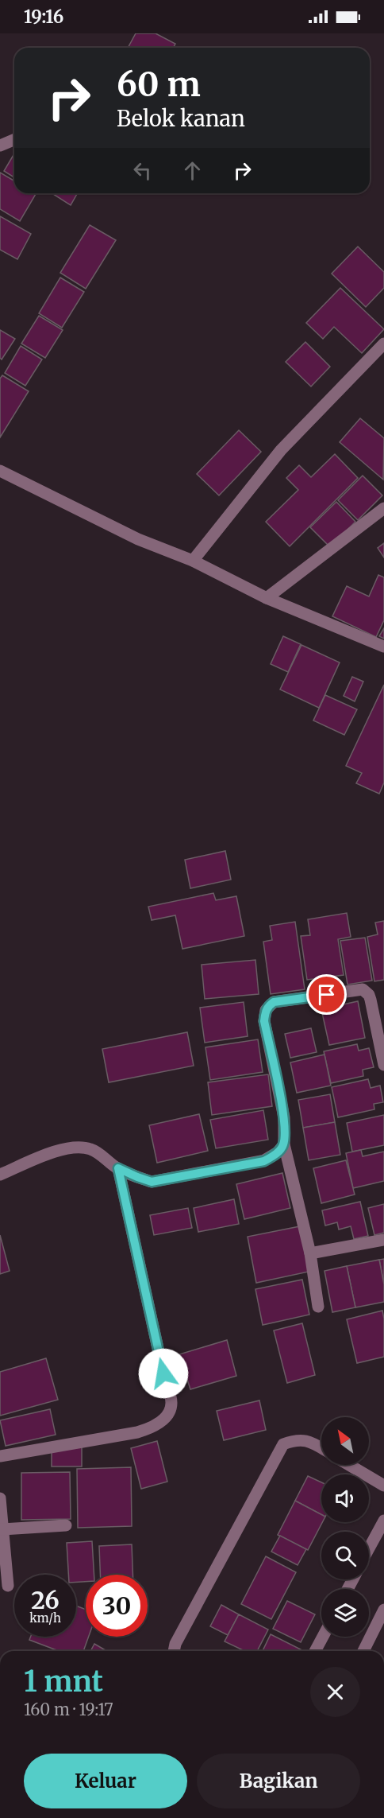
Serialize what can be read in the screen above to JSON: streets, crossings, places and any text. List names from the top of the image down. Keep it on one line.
{"north":"top left","page":{"status":"19:16","turn":["60 m","Belok kanan"],"speed":"26 km/h","limit":"30","heading":["1 mnt","160 m · 19:17"],"buttons":["Keluar","Bagikan"]}}
